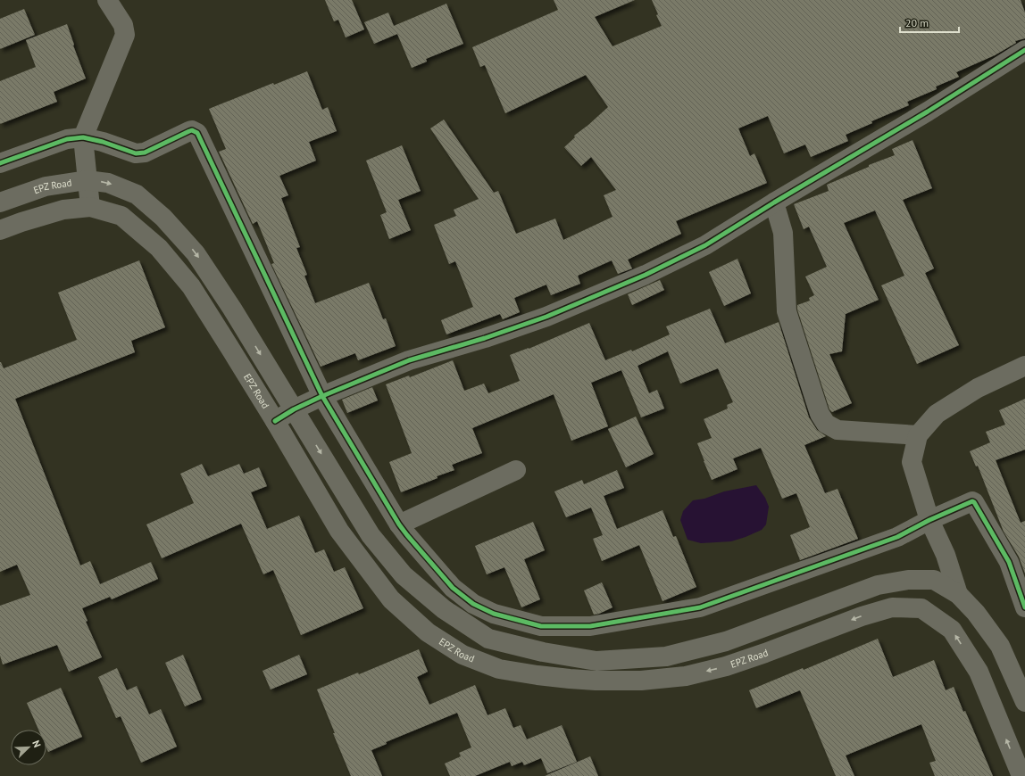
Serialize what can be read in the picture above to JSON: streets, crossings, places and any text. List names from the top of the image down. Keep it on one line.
{"streets":{"street":["EPZ Road"]},"scale_bar":"20 m","north":"top right"}
